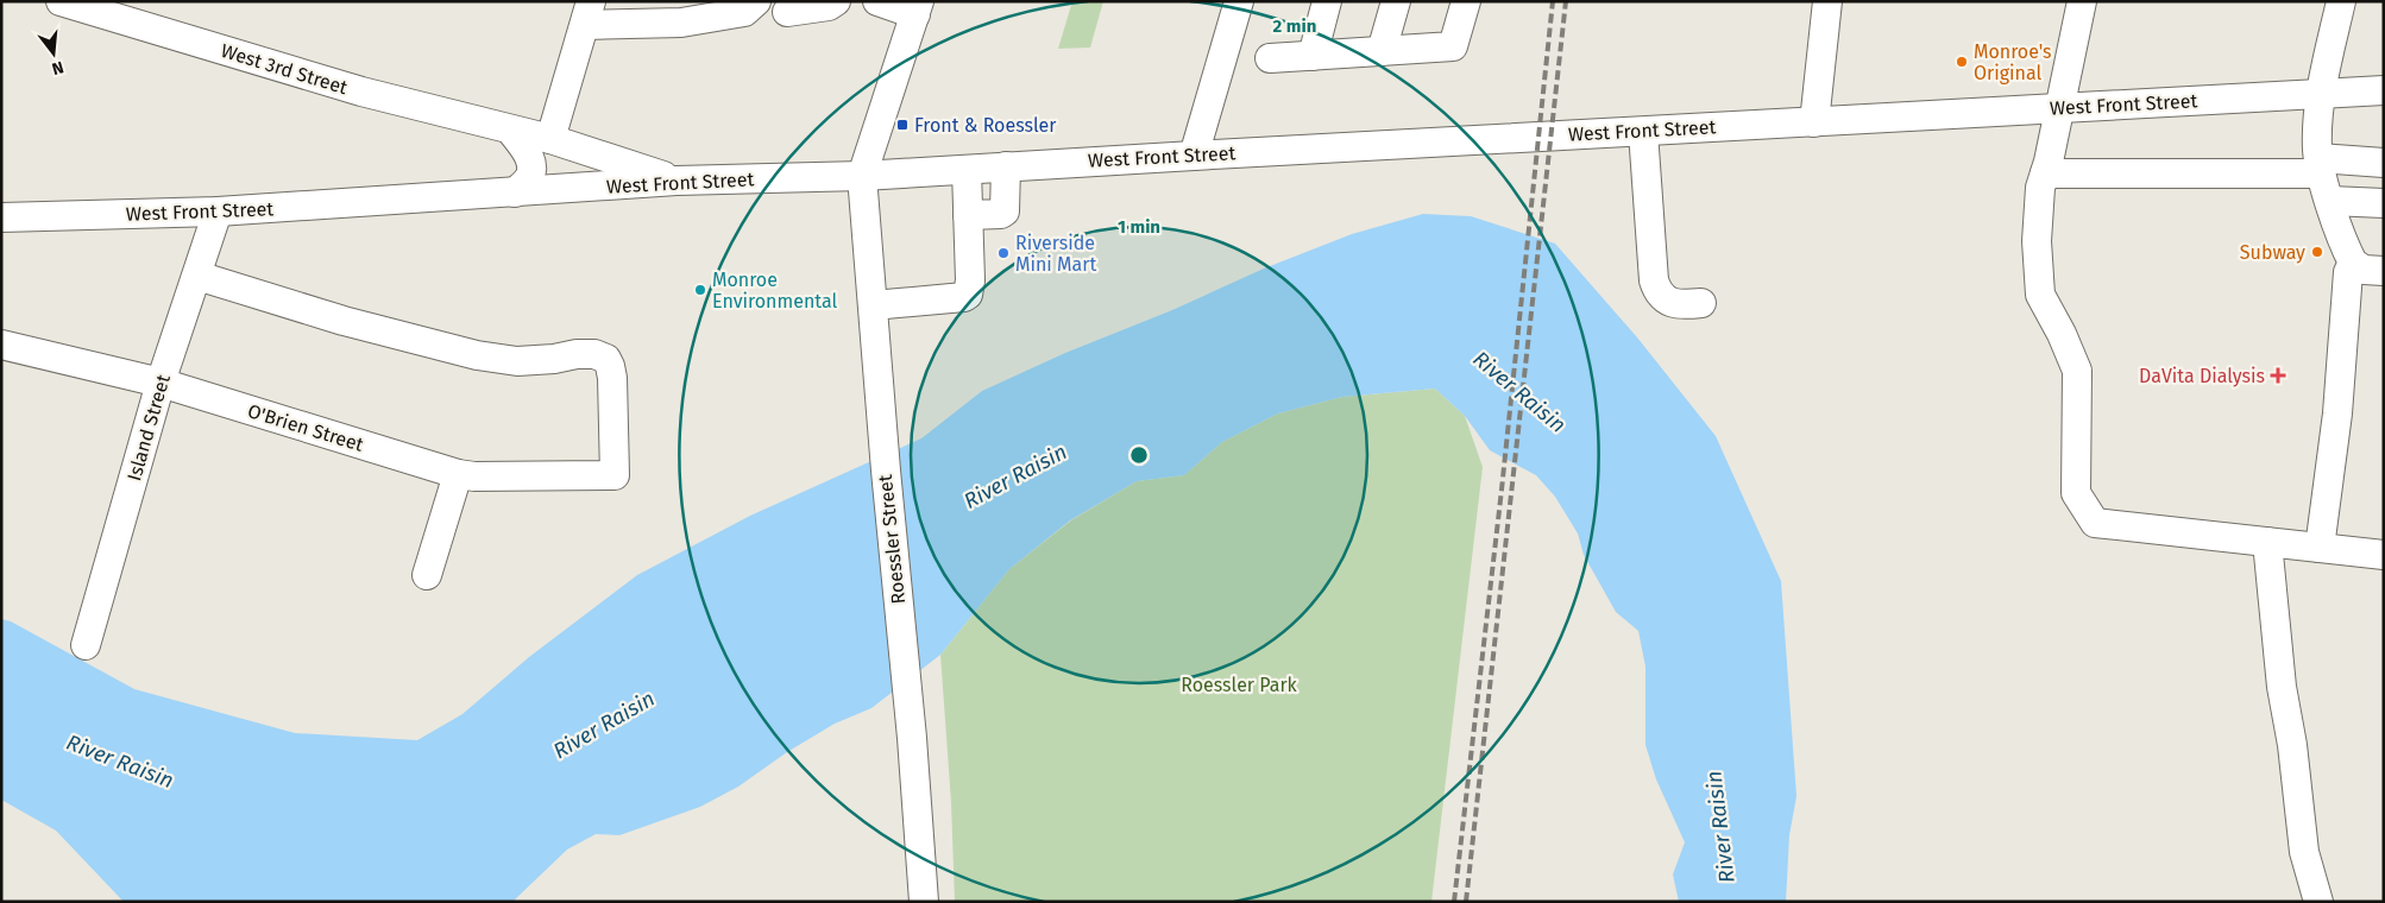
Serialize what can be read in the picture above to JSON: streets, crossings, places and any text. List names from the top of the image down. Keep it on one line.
{"streets":{"street":["West 3rd Street","West Front Street","Island Street","O'Brien Street","Roessler Street"]},"crossings":[["West 3rd Street","West Front Street"],["West Front Street","Island Street"],["West Front Street","Roessler Street"],["Island Street","O'Brien Street"]],"water":["River Raisin"],"parks":["Roessler Park"],"places":{"other":["Monroe's Original","Subway","Riverside Mini Mart","Monroe Environmental"],"transit":["Front & Roessler"],"health":["DaVita Dialysis"]},"north":"bottom","rings":["2 min","1 min"]}
